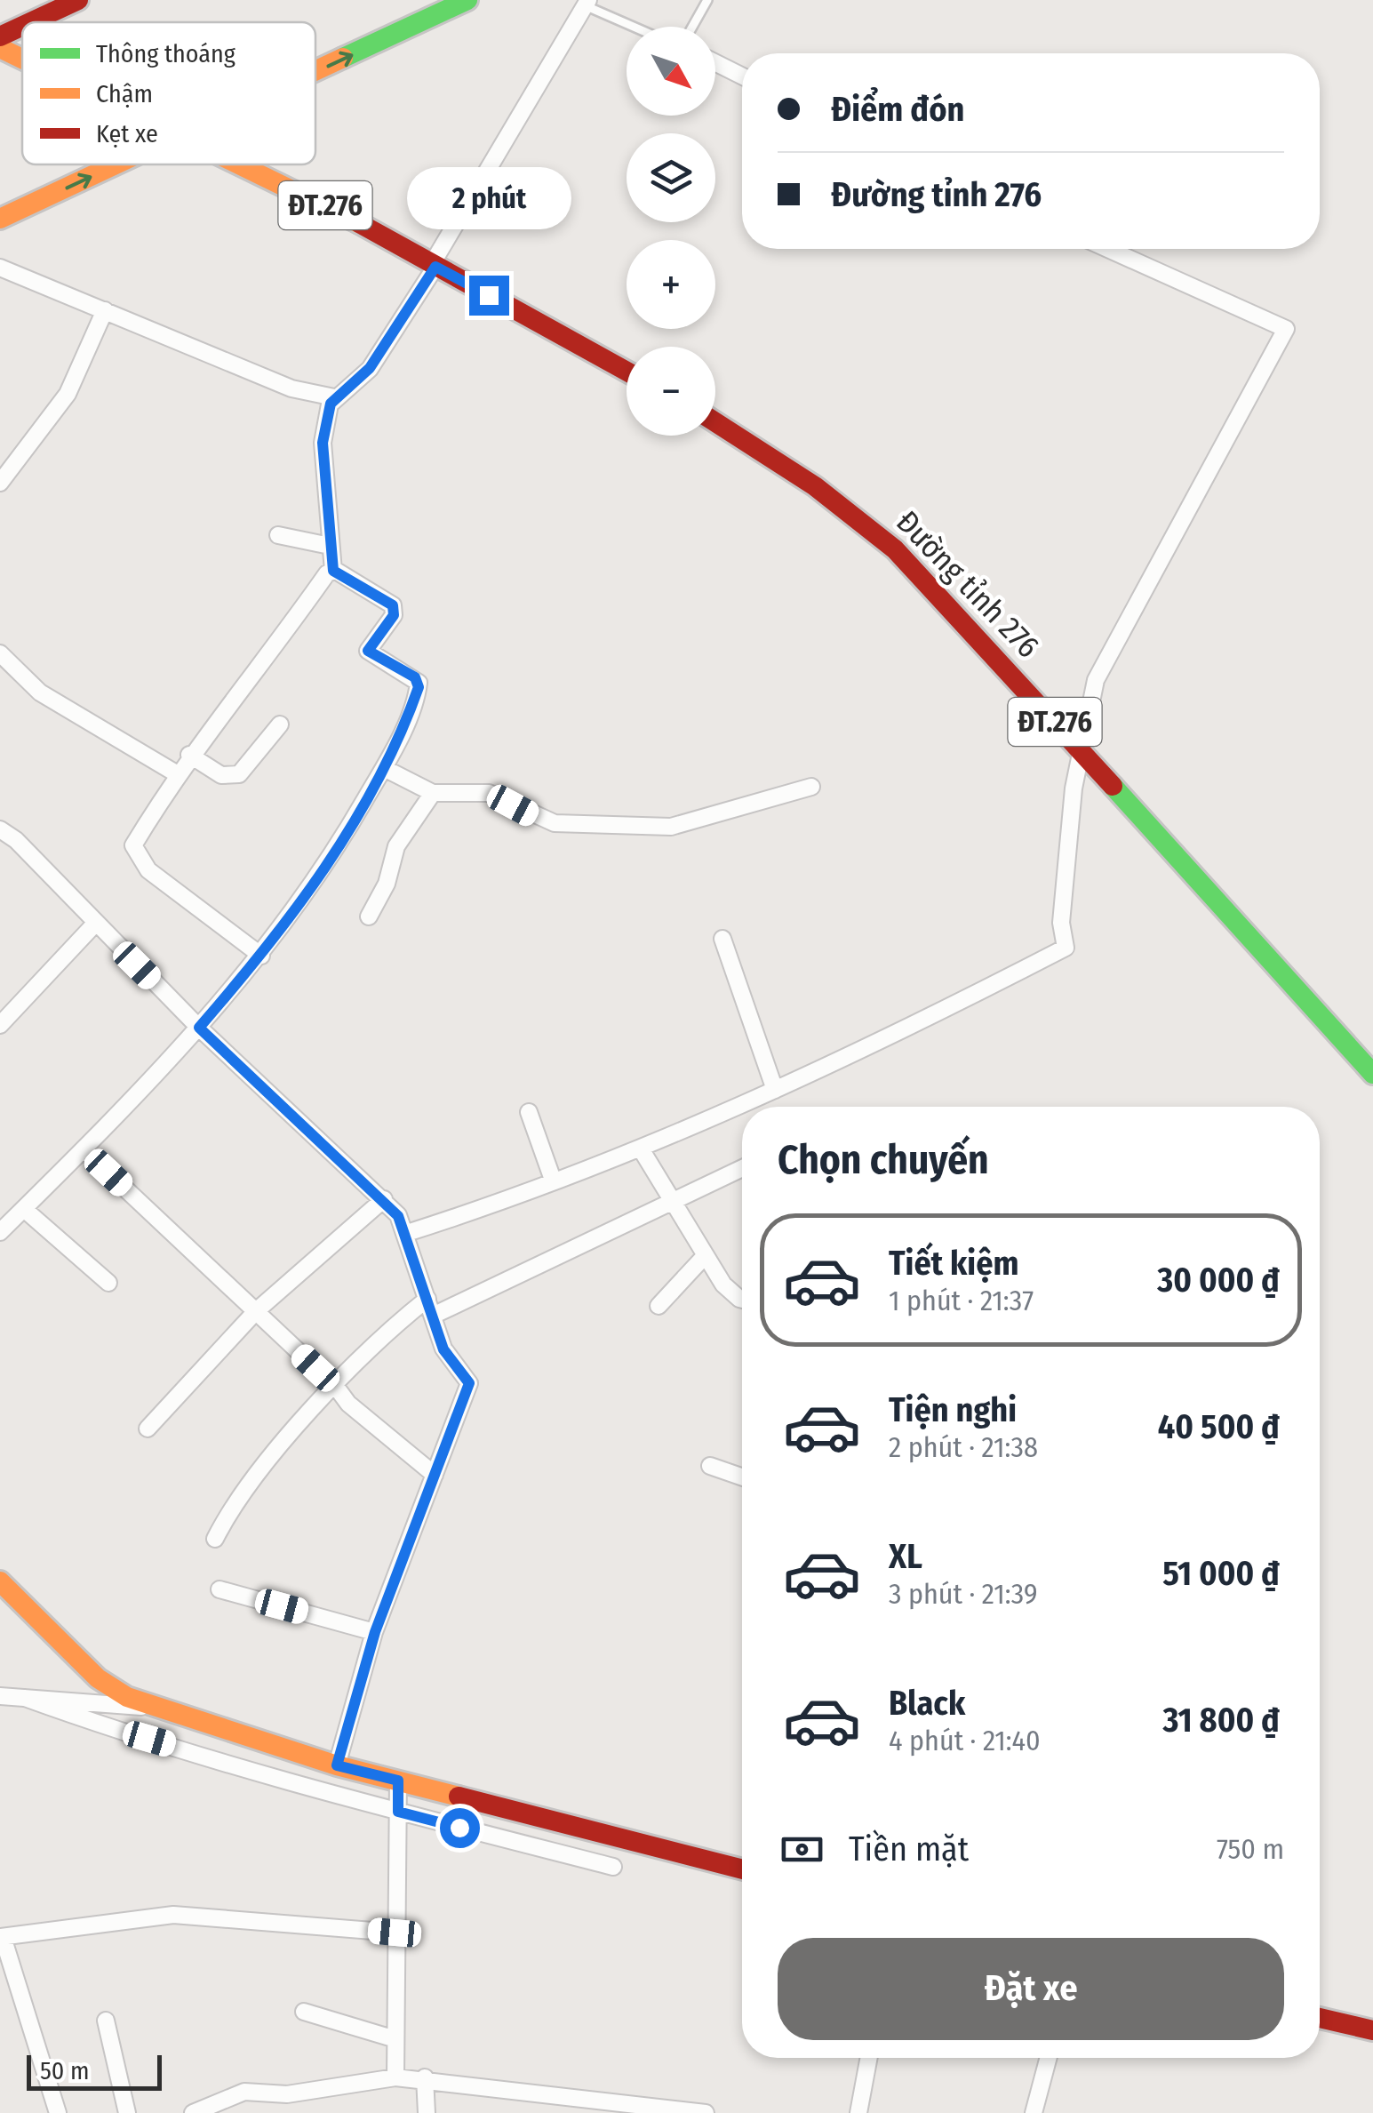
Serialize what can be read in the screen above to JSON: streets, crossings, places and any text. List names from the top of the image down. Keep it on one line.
{"streets":{"main road":["ĐT.276","Đường tỉnh 276"]},"legend":["Thông thoáng","Chậm","Kẹt xe"],"scale_bar":"50 m","north":"bottom right","page":{"map_buttons":["+","−"],"banner":["Điểm đón","Đường tỉnh 276"],"bubble":"2 phút","heading":"Chọn chuyến","list":[{"name":"Tiết kiệm","note":"1 phút · 21:37","value":"30 000 ₫"},{"name":"Tiện nghi","note":"2 phút · 21:38","value":"40 500 ₫"},{"name":"XL","note":"3 phút · 21:39","value":"51 000 ₫"},{"name":"Black","note":"4 phút · 21:40","value":"31 800 ₫"}],"pay":["Tiền mặt","750 m"],"buttons":"Đặt xe","scale":"50 m"}}
